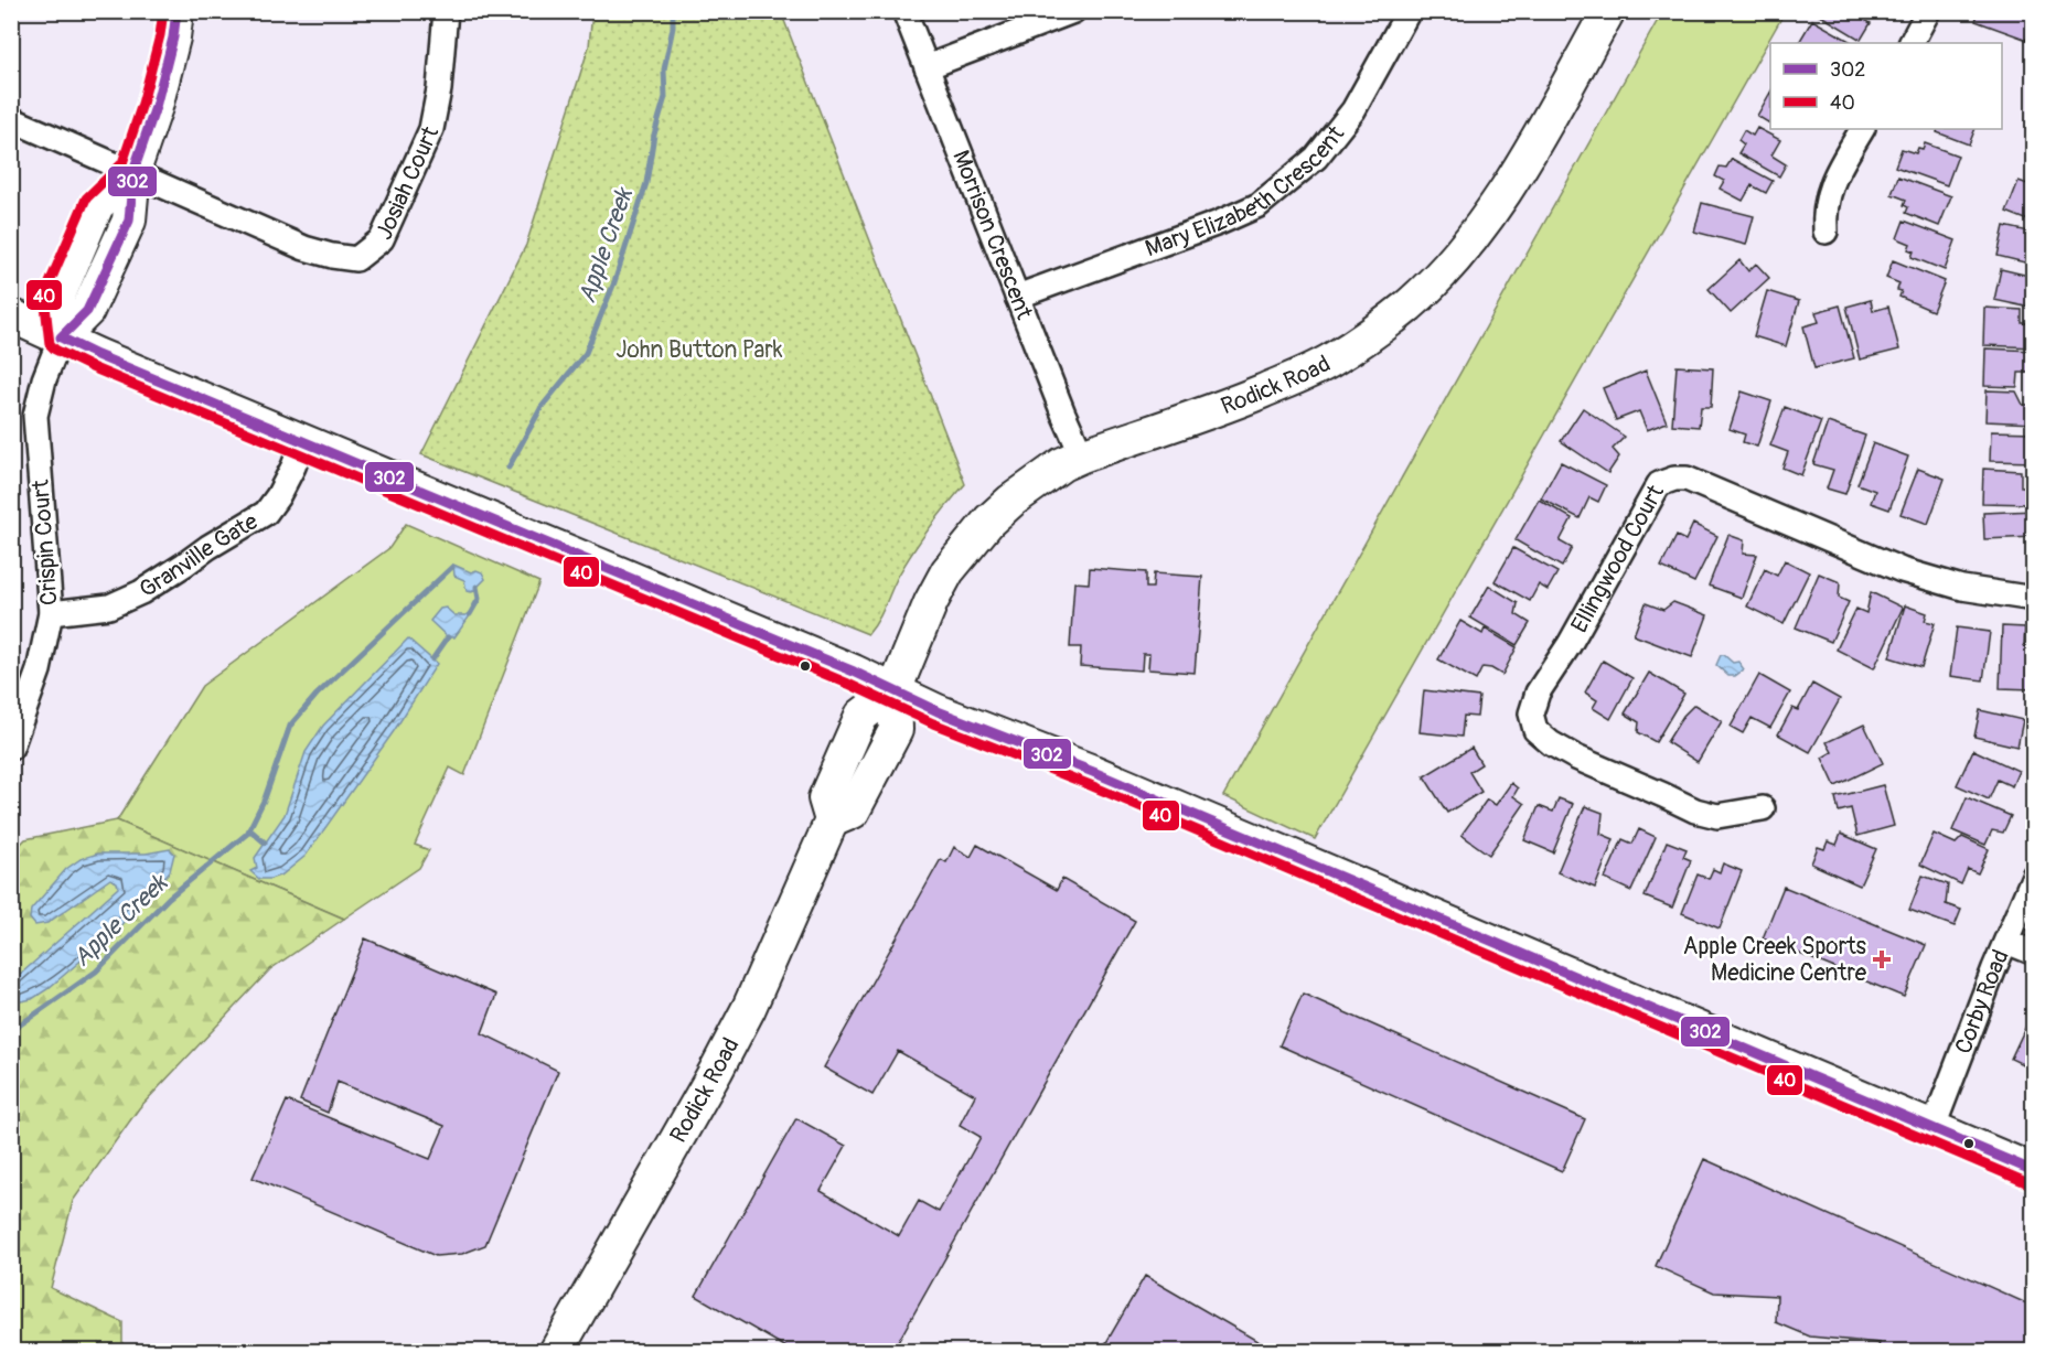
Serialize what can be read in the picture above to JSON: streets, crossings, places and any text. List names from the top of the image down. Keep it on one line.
{"streets":{"main road":["Rodick Road"],"street":["Josiah Court","Mary Elizabeth Crescent","Morrison Crescent","Crispin Court","Granville Gate","Ellingwood Court","Corby Road"]},"crossings":[["Mary Elizabeth Crescent","Morrison Crescent"],["Morrison Crescent","Rodick Road"],["Crispin Court","Granville Gate"]],"water":["Apple Creek"],"parks":["John Button Park"],"places":{"health":["Apple Creek Sports Medicine Centre"]},"lines":["transit line 302","transit line 40"],"legend":["302","40"]}
